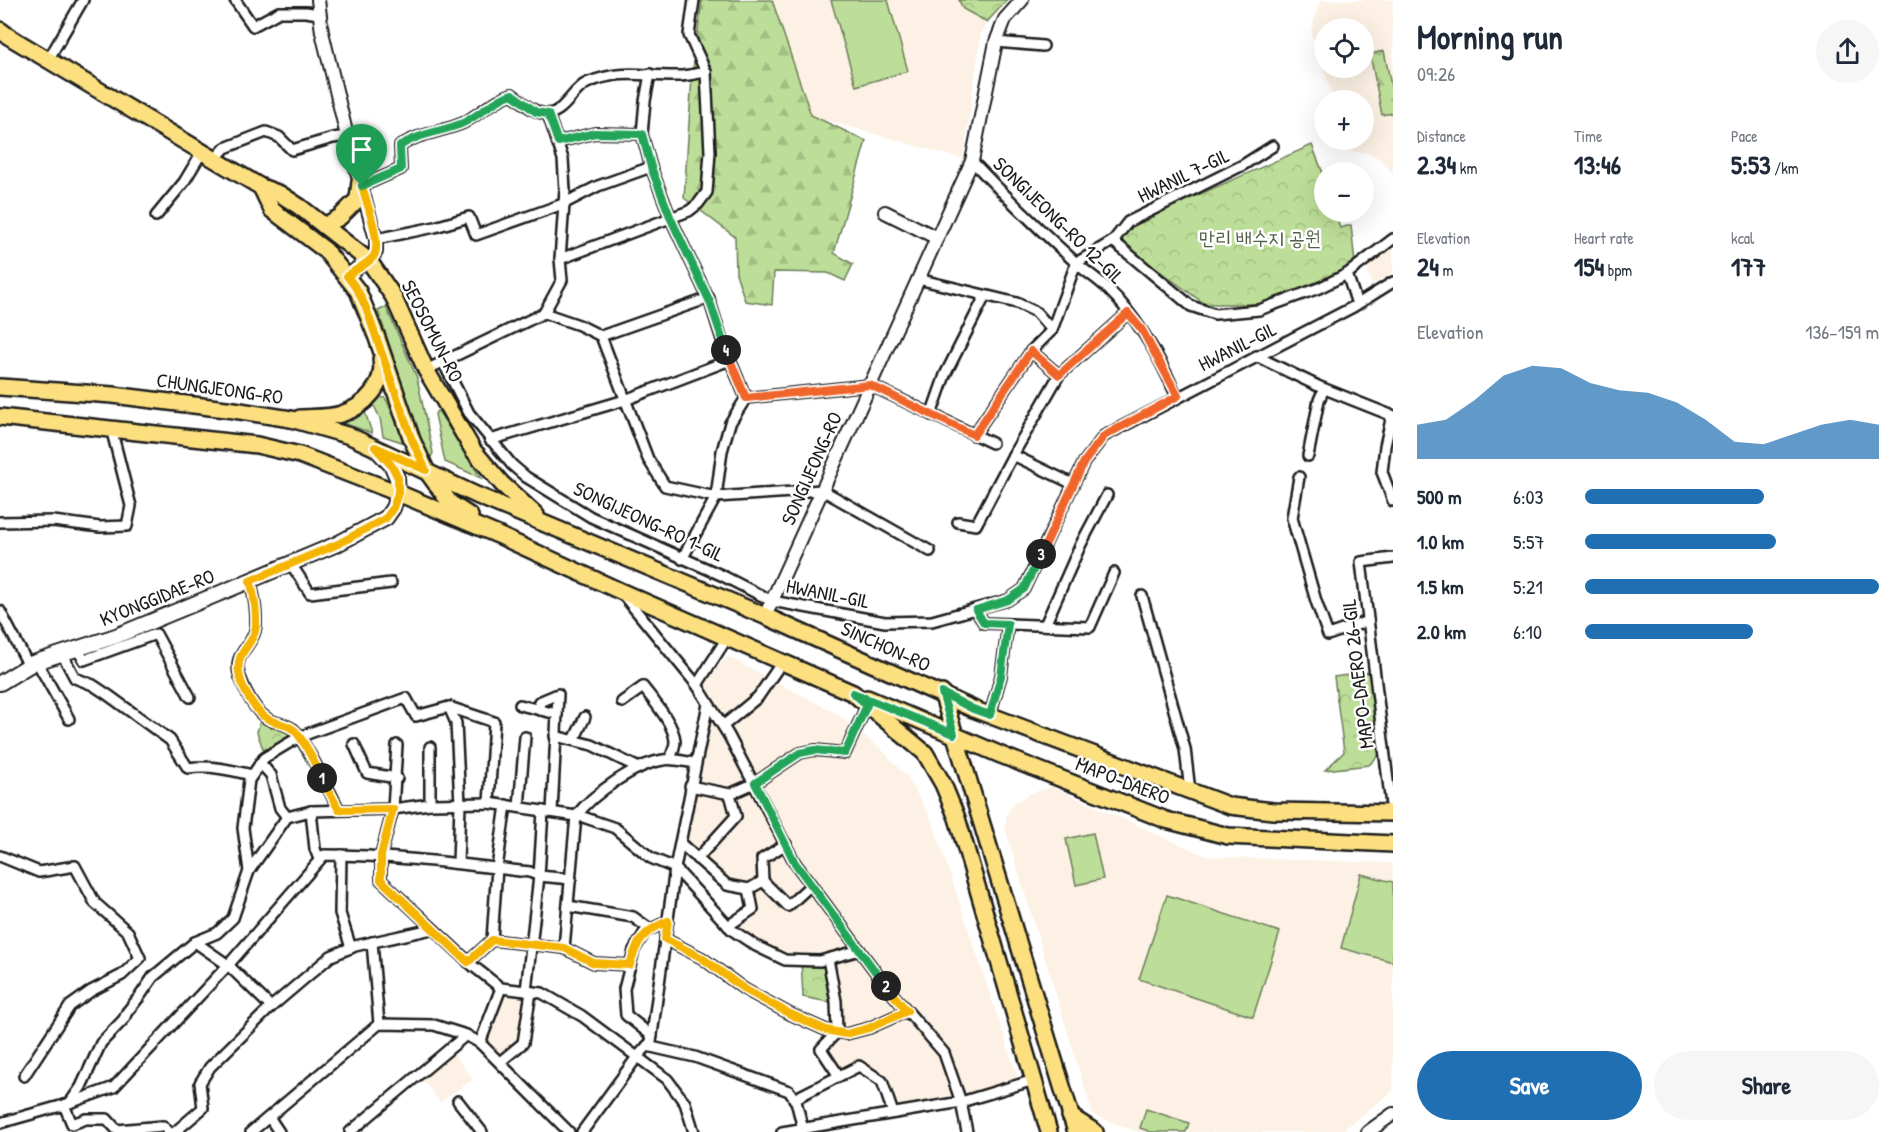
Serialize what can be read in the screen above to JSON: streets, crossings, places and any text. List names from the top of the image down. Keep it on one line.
{"streets":{"main road":["SEOSOMUN-RO","CHUNGJEONG-RO","KYONGGIDAE-RO","SINCHON-RO","MAPO-DAERO"],"street":["HWANIL 7-GIL","SONGIJEONG-RO 12-GIL","HWANIL-GIL","SONGIJEONG-RO","SONGIJEONG-RO 1-GIL","MAPO-DAERO 26-GIL"]},"crossings":[["HWANIL 7-GIL","SONGIJEONG-RO 12-GIL"],["SONGIJEONG-RO 12-GIL","HWANIL-GIL"],["SONGIJEONG-RO 12-GIL","SONGIJEONG-RO"],["SEOSOMUN-RO","CHUNGJEONG-RO"],["SEOSOMUN-RO","SINCHON-RO"],["HWANIL-GIL","SONGIJEONG-RO"],["HWANIL-GIL","SONGIJEONG-RO 1-GIL"],["CHUNGJEONG-RO","SINCHON-RO"],["SONGIJEONG-RO","SONGIJEONG-RO 1-GIL"],["SONGIJEONG-RO","SINCHON-RO"],["SINCHON-RO","MAPO-DAERO"],["MAPO-DAERO 26-GIL","MAPO-DAERO"]],"parks":["만리 배수지 공원"],"page":{"heading":["Morning run","09:26"],"map_buttons":["+","−"],"stats":[["Distance","2.34 km"],["Time","13:46"],["Pace","5:53 /km"],["Elevation","24 m"],["Heart rate","154 bpm"],["kcal","177"]],"chart":["Elevation","136–159 m"],"pins":["4","3","1","2"],"list":[{"name":"500 m","note":"6:03"},{"name":"1.0 km","note":"5:57"},{"name":"1.5 km","note":"5:21"},{"name":"2.0 km","note":"6:10"}],"buttons":["Save","Share"]}}
